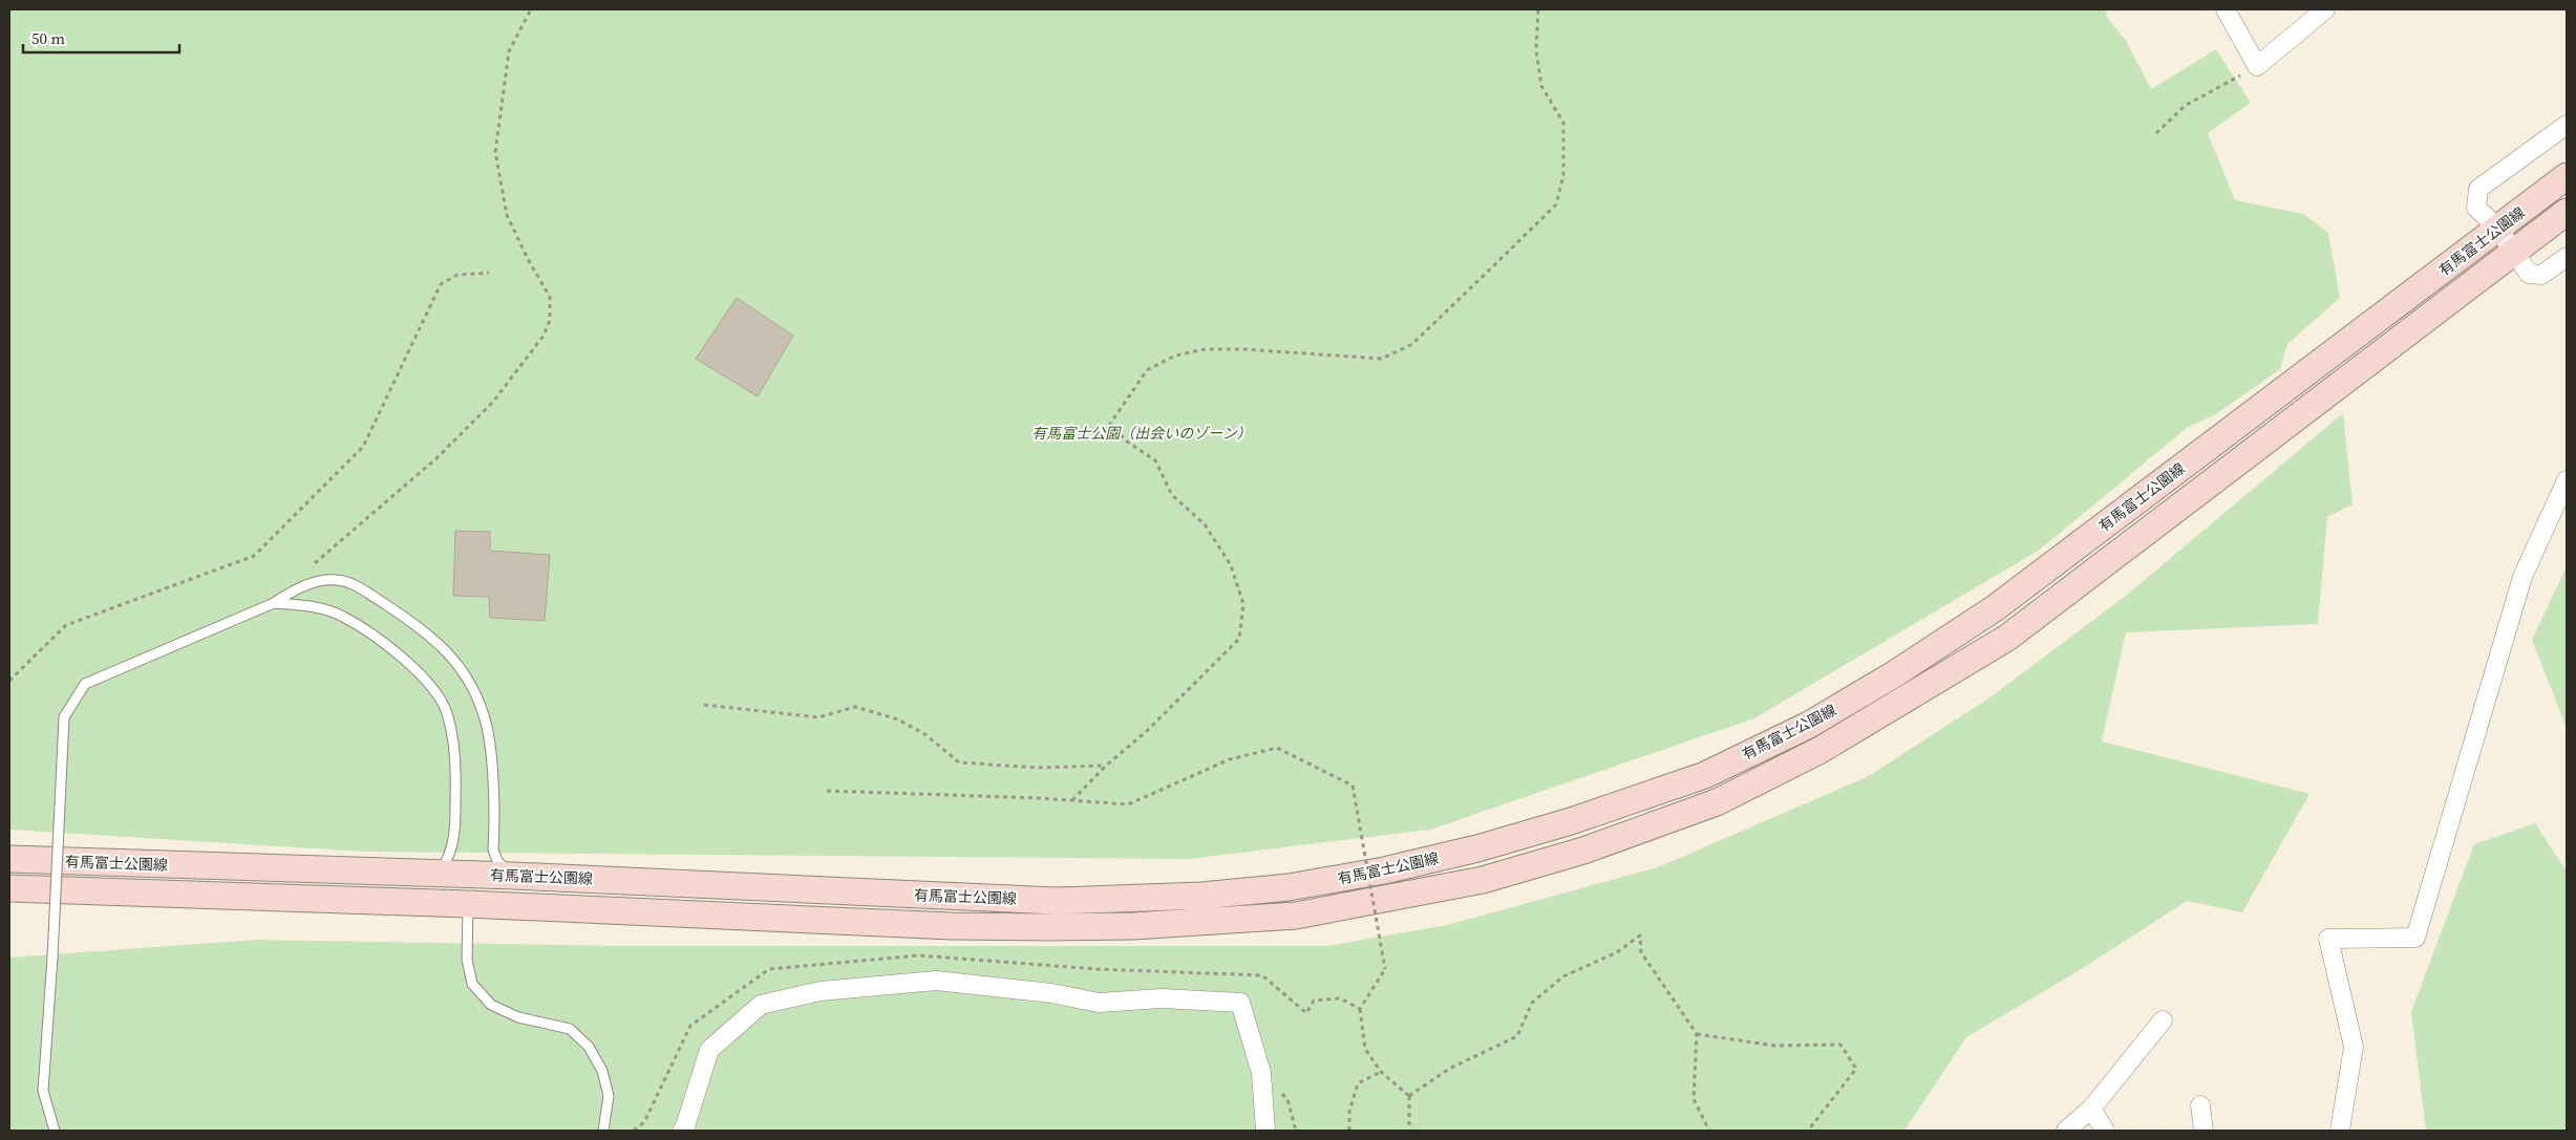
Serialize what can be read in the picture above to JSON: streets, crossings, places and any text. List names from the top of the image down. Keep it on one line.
{"streets":{"main road":["有馬富士公園線"]},"parks":["有馬富士公園（出会いのゾーン）"],"scale_bar":"50 m"}
